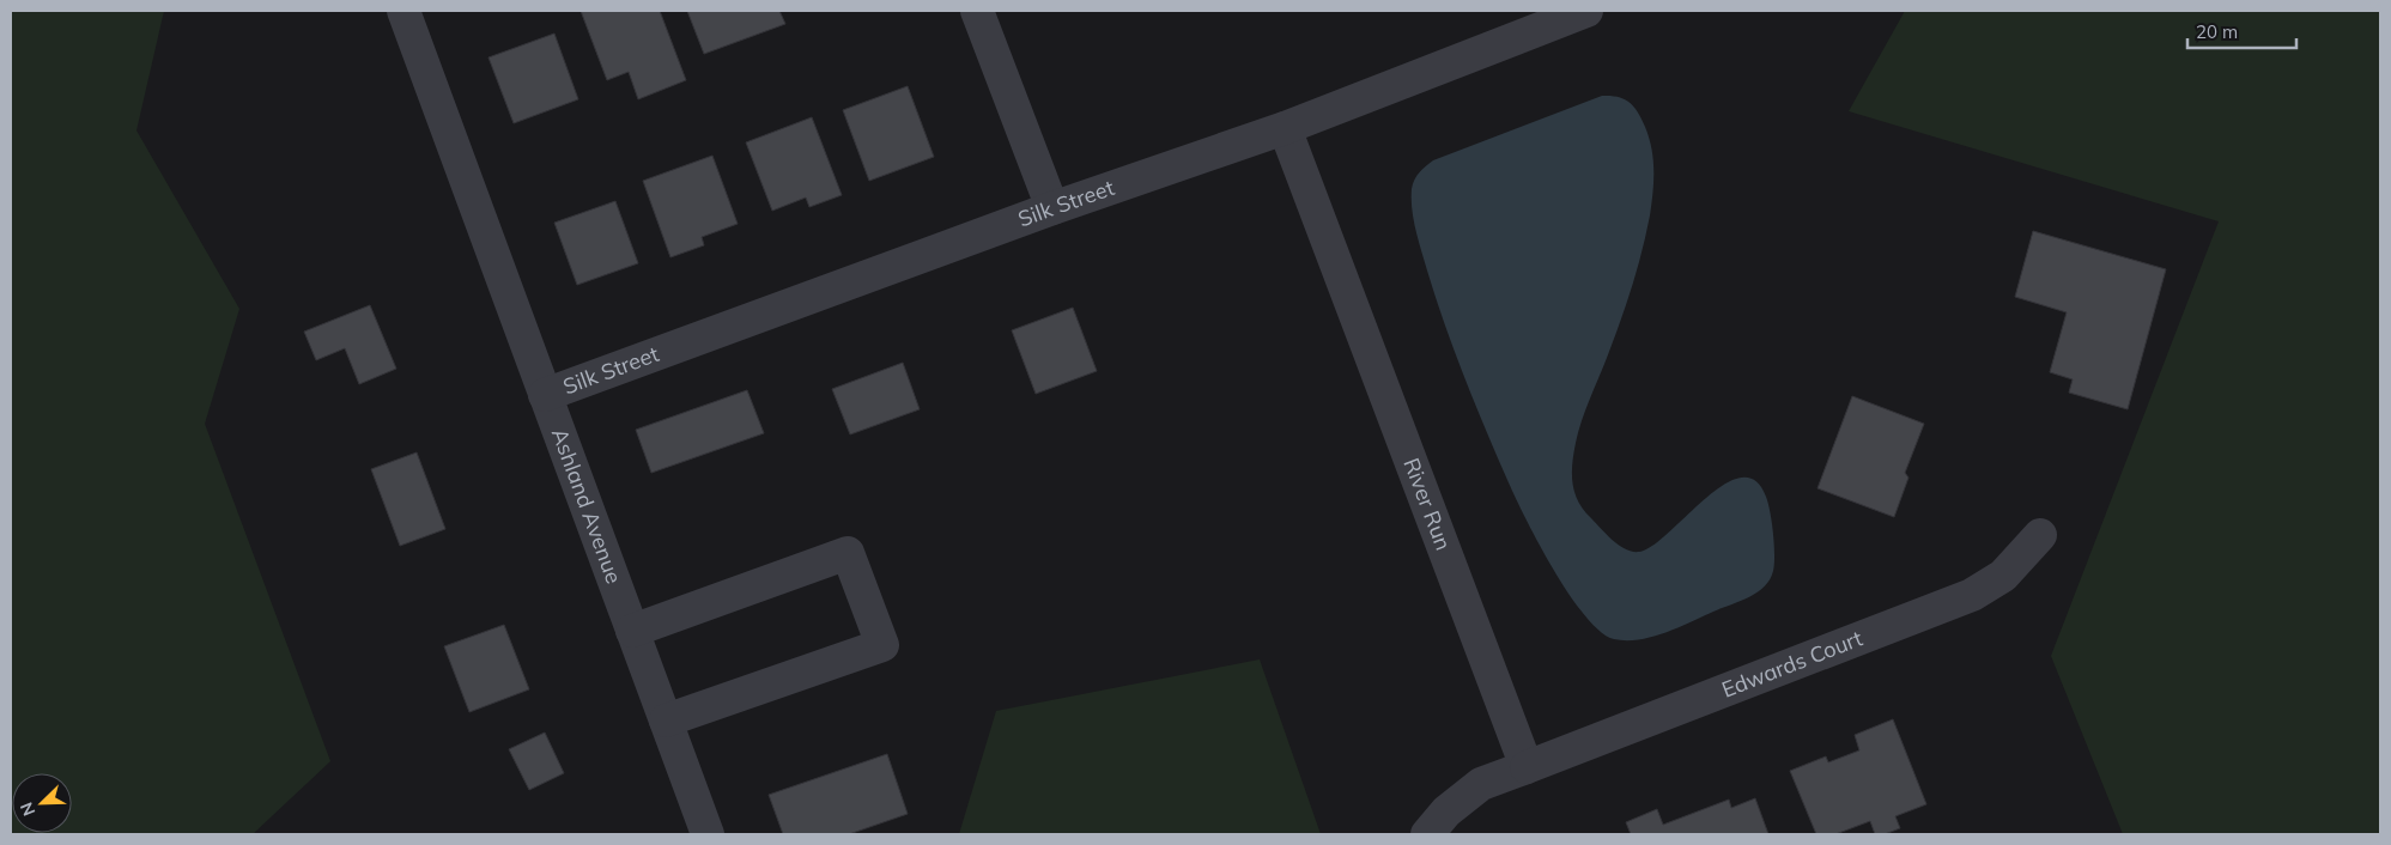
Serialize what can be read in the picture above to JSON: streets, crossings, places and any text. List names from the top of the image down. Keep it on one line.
{"streets":{"street":["Silk Street","River Run","Ashland Avenue","Edwards Court"]},"crossings":[["Silk Street","River Run"],["Silk Street","Ashland Avenue"],["River Run","Edwards Court"]],"scale_bar":"20 m","north":"bottom left"}
